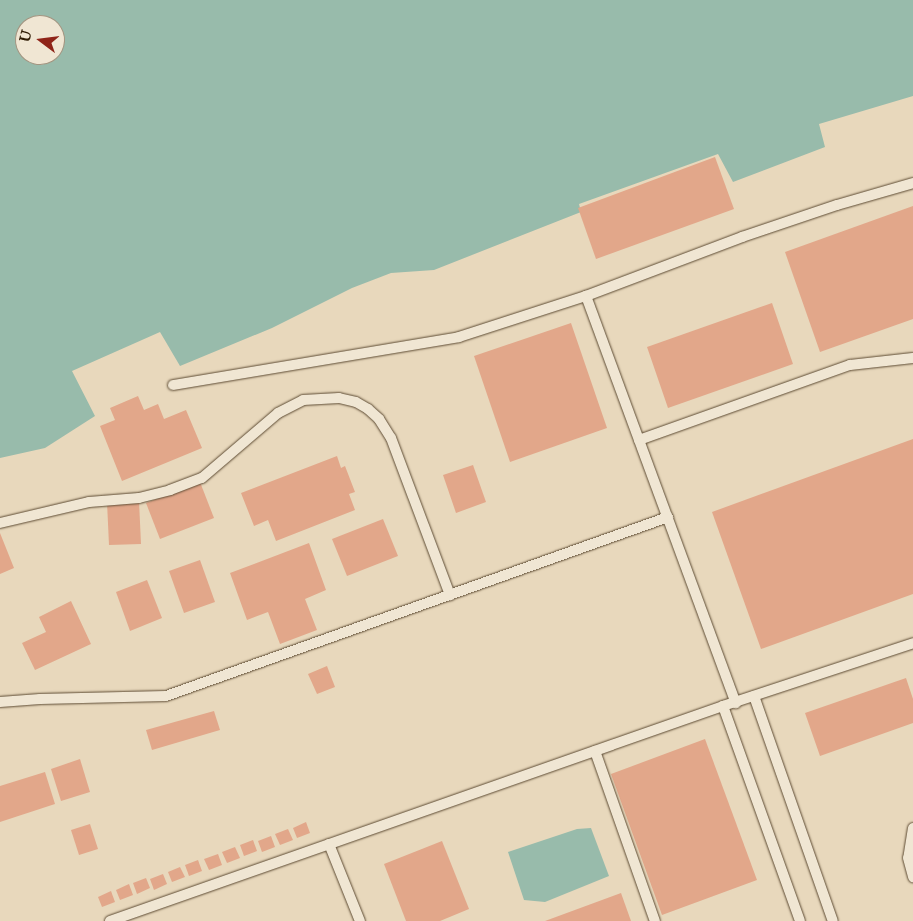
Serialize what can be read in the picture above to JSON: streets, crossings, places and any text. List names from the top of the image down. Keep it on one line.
{"north":"left"}
